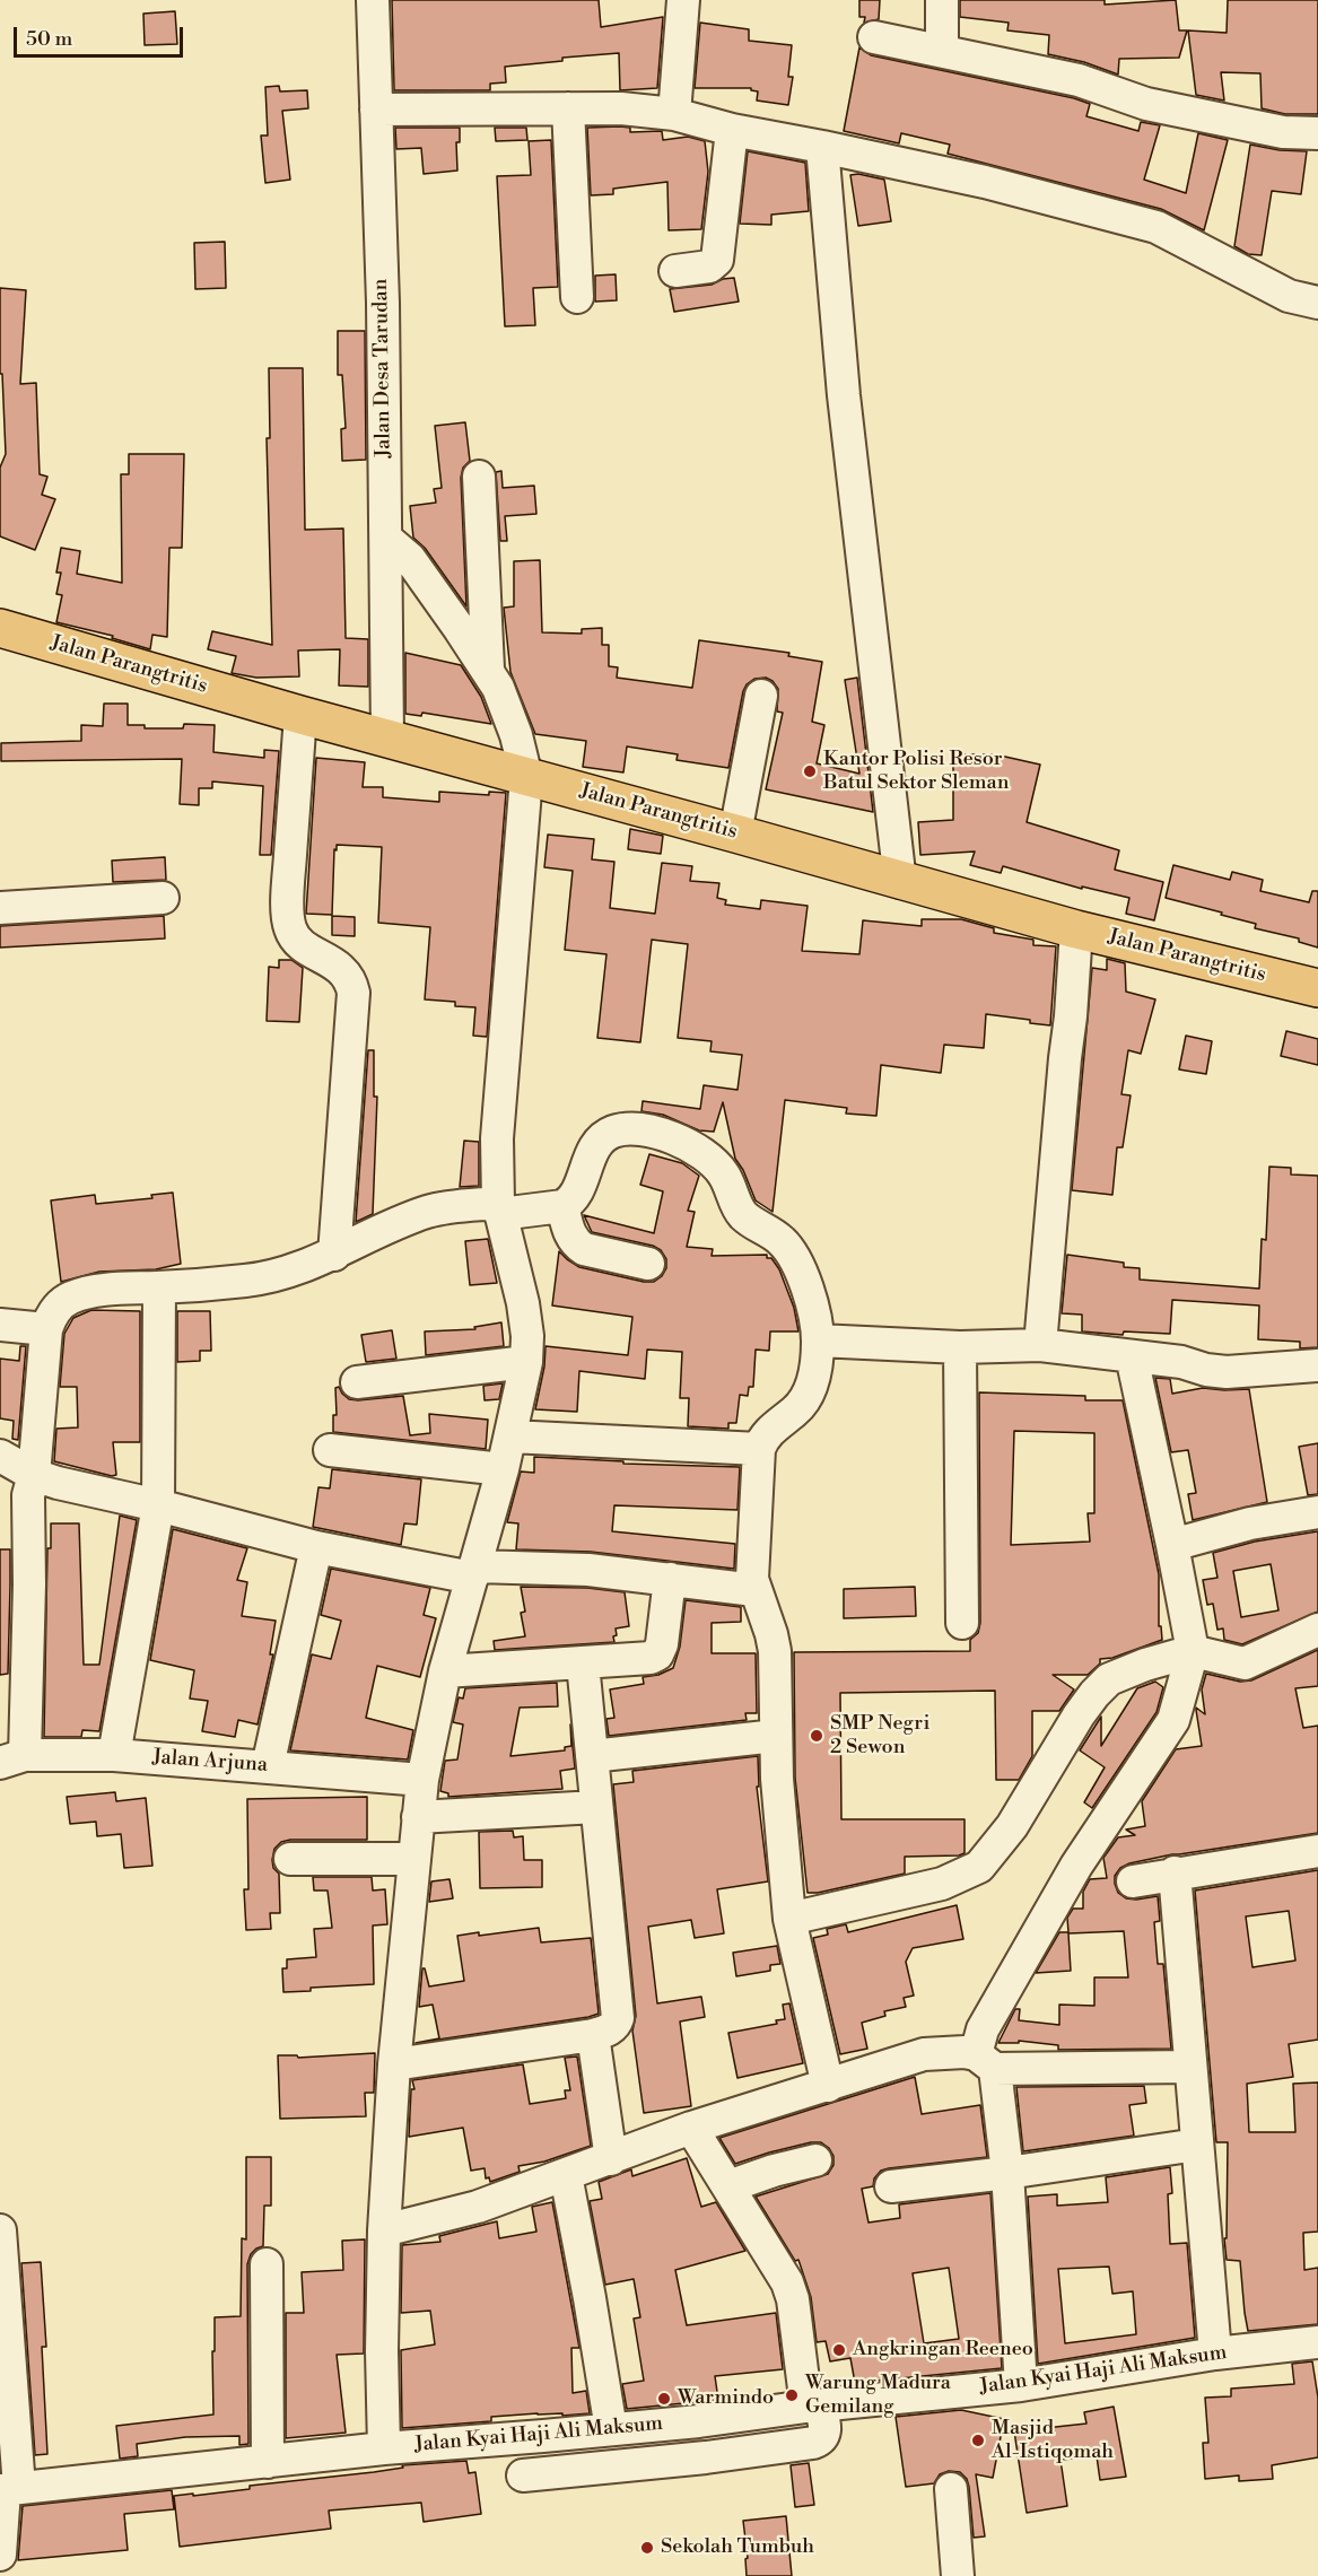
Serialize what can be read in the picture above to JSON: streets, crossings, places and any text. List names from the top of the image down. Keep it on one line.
{"streets":{"main road":["Jalan Parangtritis"],"street":["Jalan Desa Tarudan","Jalan Arjuna","Jalan Kyai Haji Ali Maksum"]},"crossings":[["Jalan Desa Tarudan","Jalan Parangtritis"]],"places":["Kantor Polisi Resor Batul Sektor Sleman","SMP Negri 2 Sewon","Angkringan Reeneo","Warung Madura Gemilang","Warmindo","Masjid Al-Istiqomah","Sekolah Tumbuh"],"scale_bar":"50 m"}
